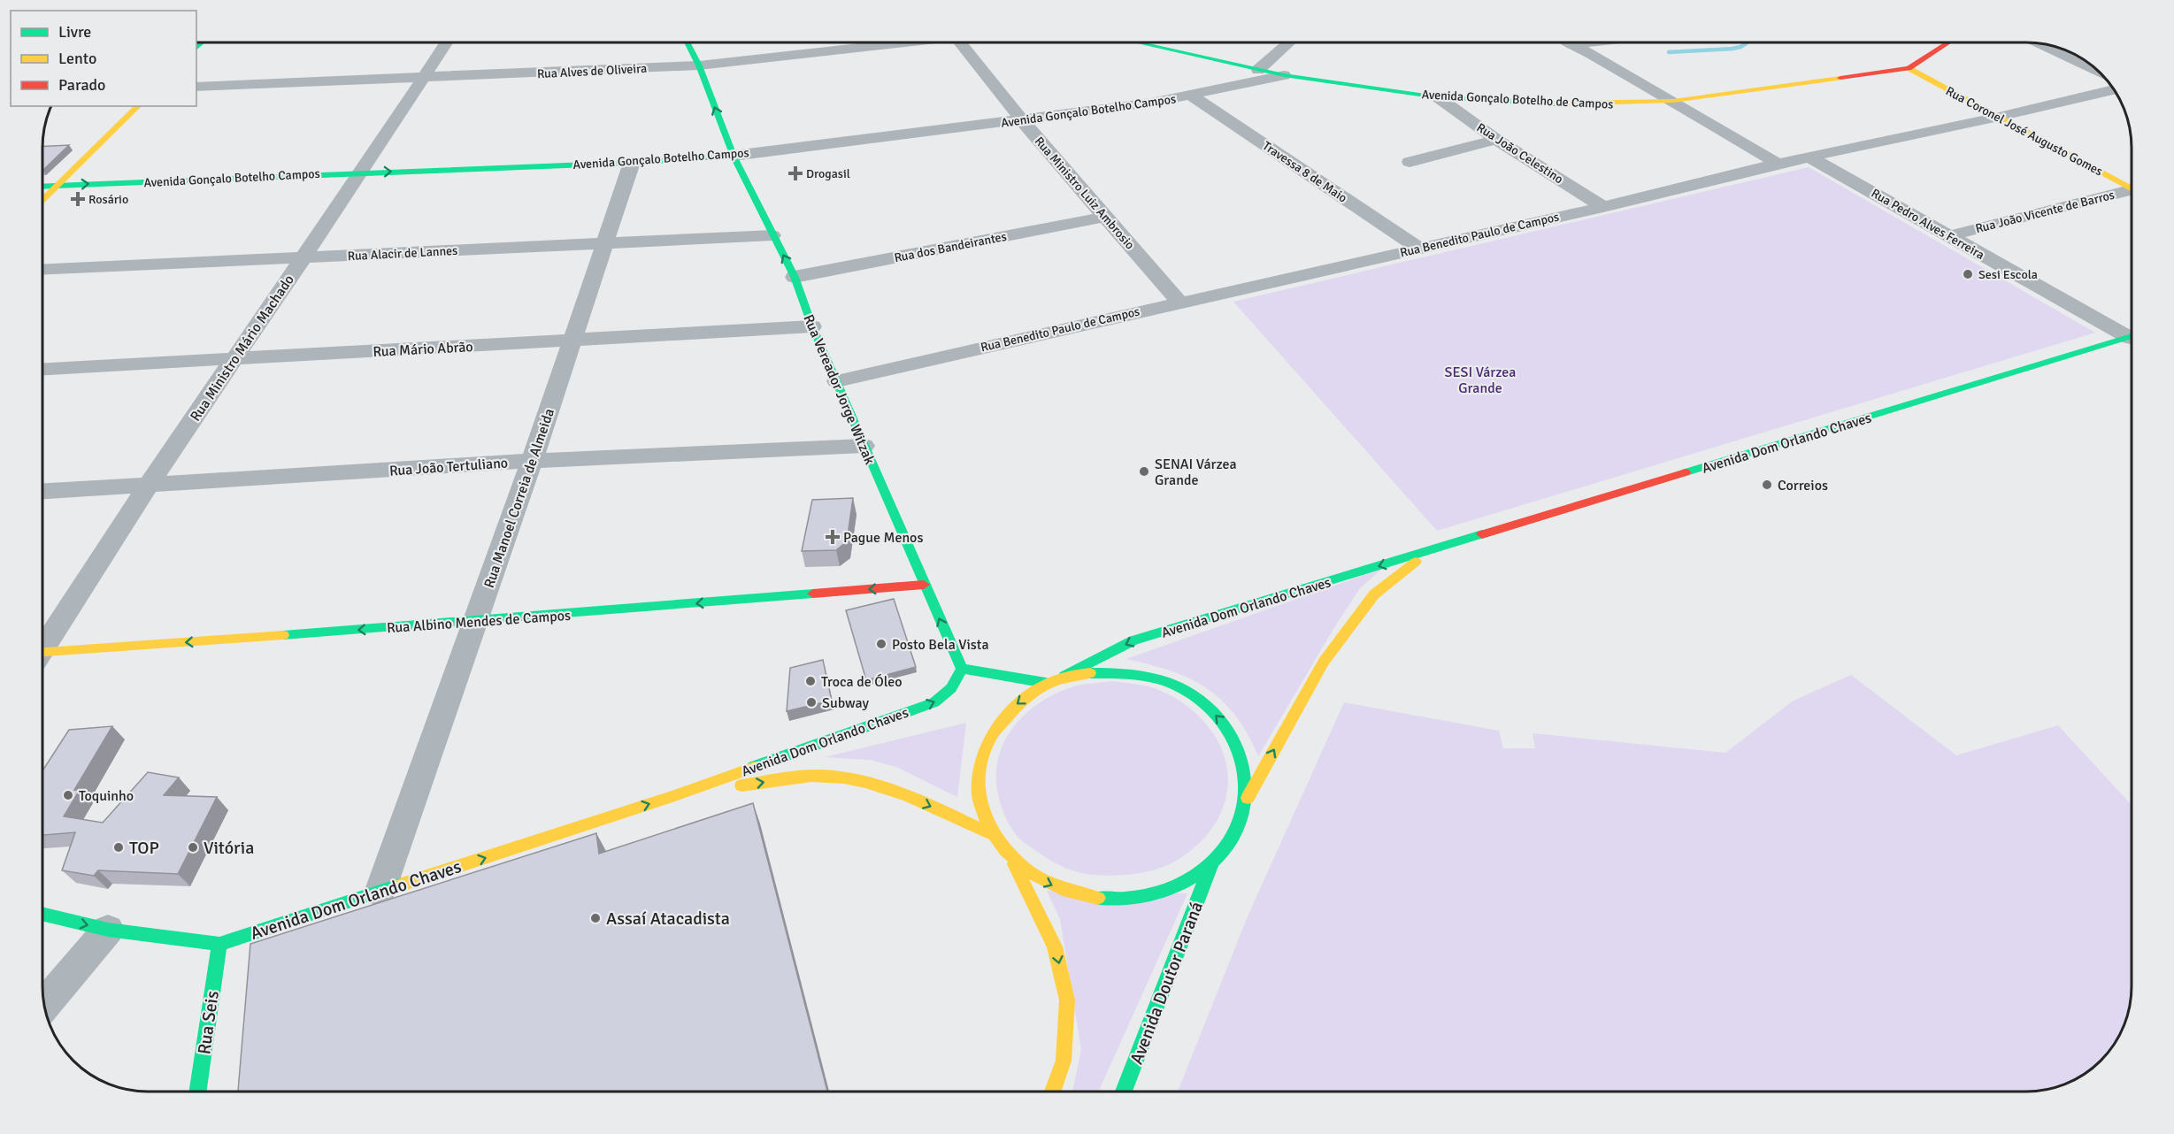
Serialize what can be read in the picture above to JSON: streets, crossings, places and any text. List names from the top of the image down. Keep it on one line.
{"streets":{"street":["Rua Alves de Oliveira","Avenida Gonçalo Botelho de Campos","Avenida Gonçalo Botelho Campos","Rua Coronel José Augusto Gomes","Rua João Celestino","Travessa 8 de Maio","Rua Ministro Luiz Ambrosio","Rua João Vicente de Barros","Rua Pedro Alves Ferreira","Rua Benedito Paulo de Campos","Rua dos Bandeirantes","Rua Alacir de Lannes","Rua Ministro Mário Machado","Rua Mário Abrão","Rua Vereador Jorge Witzak","Avenida Dom Orlando Chaves","Rua João Tertuliano","Rua Manoel Correia de Almeida","Rua Albino Mendes de Campos","Avenida Doutor Paraná","Rua Seis"]},"crossings":[["Rua Alves de Oliveira","Rua Ministro Mário Machado"],["Rua Alves de Oliveira","Rua Vereador Jorge Witzak"],["Avenida Gonçalo Botelho de Campos","Avenida Gonçalo Botelho Campos"],["Avenida Gonçalo Botelho de Campos","Rua Coronel José Augusto Gomes"],["Avenida Gonçalo Botelho de Campos","Rua João Celestino"],["Avenida Gonçalo Botelho Campos","Travessa 8 de Maio"],["Avenida Gonçalo Botelho Campos","Rua Ministro Luiz Ambrosio"],["Avenida Gonçalo Botelho Campos","Rua Ministro Mário Machado"],["Avenida Gonçalo Botelho Campos","Rua Vereador Jorge Witzak"],["Avenida Gonçalo Botelho Campos","Rua Manoel Correia de Almeida"],["Rua Coronel José Augusto Gomes","Rua Benedito Paulo de Campos"],["Rua João Celestino","Rua Benedito Paulo de Campos"],["Travessa 8 de Maio","Rua Benedito Paulo de Campos"],["Rua Ministro Luiz Ambrosio","Rua Benedito Paulo de Campos"],["Rua Ministro Luiz Ambrosio","Rua dos Bandeirantes"],["Rua João Vicente de Barros","Rua Pedro Alves Ferreira"],["Rua Pedro Alves Ferreira","Rua Benedito Paulo de Campos"],["Rua Benedito Paulo de Campos","Rua Vereador Jorge Witzak"],["Rua dos Bandeirantes","Rua Vereador Jorge Witzak"],["Rua Alacir de Lannes","Rua Ministro Mário Machado"],["Rua Alacir de Lannes","Rua Vereador Jorge Witzak"],["Rua Alacir de Lannes","Rua Manoel Correia de Almeida"],["Rua Ministro Mário Machado","Rua Mário Abrão"],["Rua Ministro Mário Machado","Rua João Tertuliano"],["Rua Mário Abrão","Rua Vereador Jorge Witzak"],["Rua Mário Abrão","Rua Manoel Correia de Almeida"],["Rua Vereador Jorge Witzak","Avenida Dom Orlando Chaves"],["Rua Vereador Jorge Witzak","Rua João Tertuliano"],["Rua Vereador Jorge Witzak","Rua Albino Mendes de Campos"],["Avenida Dom Orlando Chaves","Rua Manoel Correia de Almeida"],["Avenida Dom Orlando Chaves","Rua Seis"],["Rua João Tertuliano","Rua Manoel Correia de Almeida"],["Rua Manoel Correia de Almeida","Rua Albino Mendes de Campos"]],"one_way":["Avenida Gonçalo Botelho Campos","Rua Albino Mendes de Campos"],"parks":["SESI Várzea Grande"],"places":{"health":["Drogasil","Rosário","Pague Menos"],"other":["Sesi Escola","SENAI Várzea Grande","Correios","Posto Bela Vista","Troca de Óleo","Subway","Toquinho","TOP","Vitória","Assaí Atacadista"]},"legend":["Livre","Lento","Parado"]}
